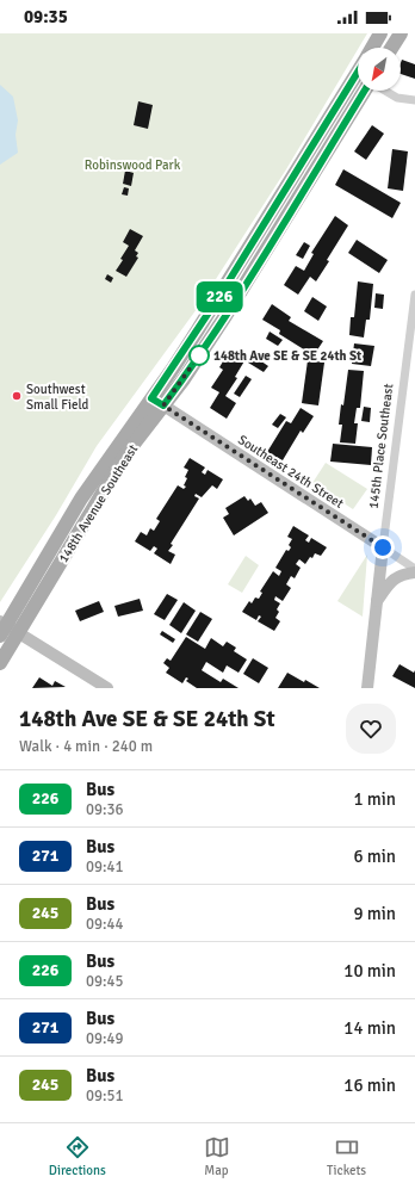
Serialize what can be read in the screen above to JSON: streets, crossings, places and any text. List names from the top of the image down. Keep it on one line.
{"streets":{"main road":["148th Avenue Southeast"],"street":["145th Place Southeast","Southeast 24th Street"]},"crossings":[["145th Place Southeast","Southeast 24th Street"],["Southeast 24th Street","148th Avenue Southeast"]],"parks":["Robinswood Park"],"places":["148th Ave SE & SE 24th St","Southwest Small Field"],"lines":["bus line 226"],"north":"bottom left","page":{"status":"09:35","on_map":"226","heading":["148th Ave SE & SE 24th St","Walk · 4 min · 240 m"],"list":[{"mark":"226","name":"Bus","note":"09:36","value":"1 min"},{"mark":"271","name":"Bus","note":"09:41","value":"6 min"},{"mark":"245","name":"Bus","note":"09:44","value":"9 min"},{"mark":"226","name":"Bus","note":"09:45","value":"10 min"},{"mark":"271","name":"Bus","note":"09:49","value":"14 min"},{"mark":"245","name":"Bus","note":"09:51","value":"16 min"}],"tabs":["Directions","Map","Tickets"]}}
